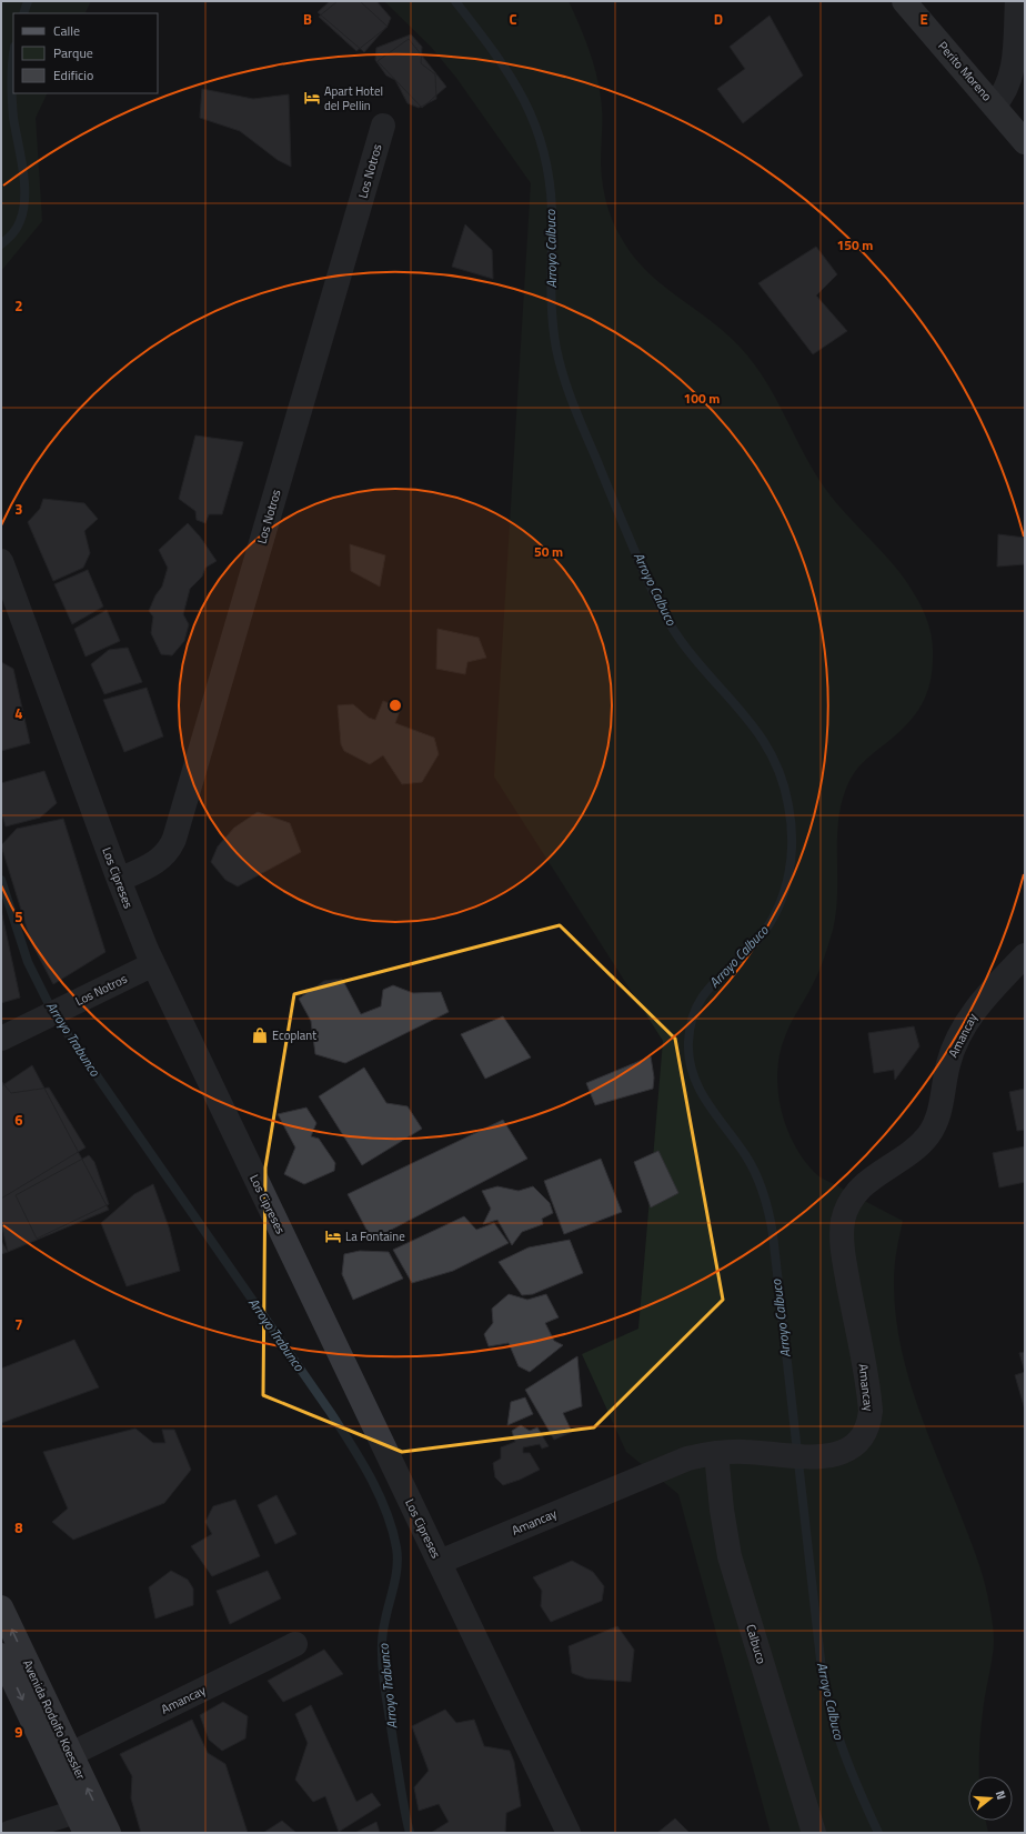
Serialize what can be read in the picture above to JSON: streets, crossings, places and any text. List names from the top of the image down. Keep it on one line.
{"streets":{"main road":["Perito Moreno","Avenida Rodolfo Koessler"],"street":["Los Notros","Los Cipreses","Amancay","Calbuco"]},"crossings":[["Los Notros","Los Cipreses"],["Los Cipreses","Amancay"],["Amancay","Calbuco"],["Amancay","Avenida Rodolfo Koessler"]],"water":["Arroyo Calbuco","Arroyo Trabunco"],"places":{"hotel":["Apart Hotel del Pellin","La Fontaine"],"shop":["Ecoplant"]},"legend":["Calle","Parque","Edificio"],"north":"right","grid":{"columns":["B","C","D","E"],"rows":["2","3","4","5","6","7","8","9"]},"rings":["150 m","100 m","50 m"]}
